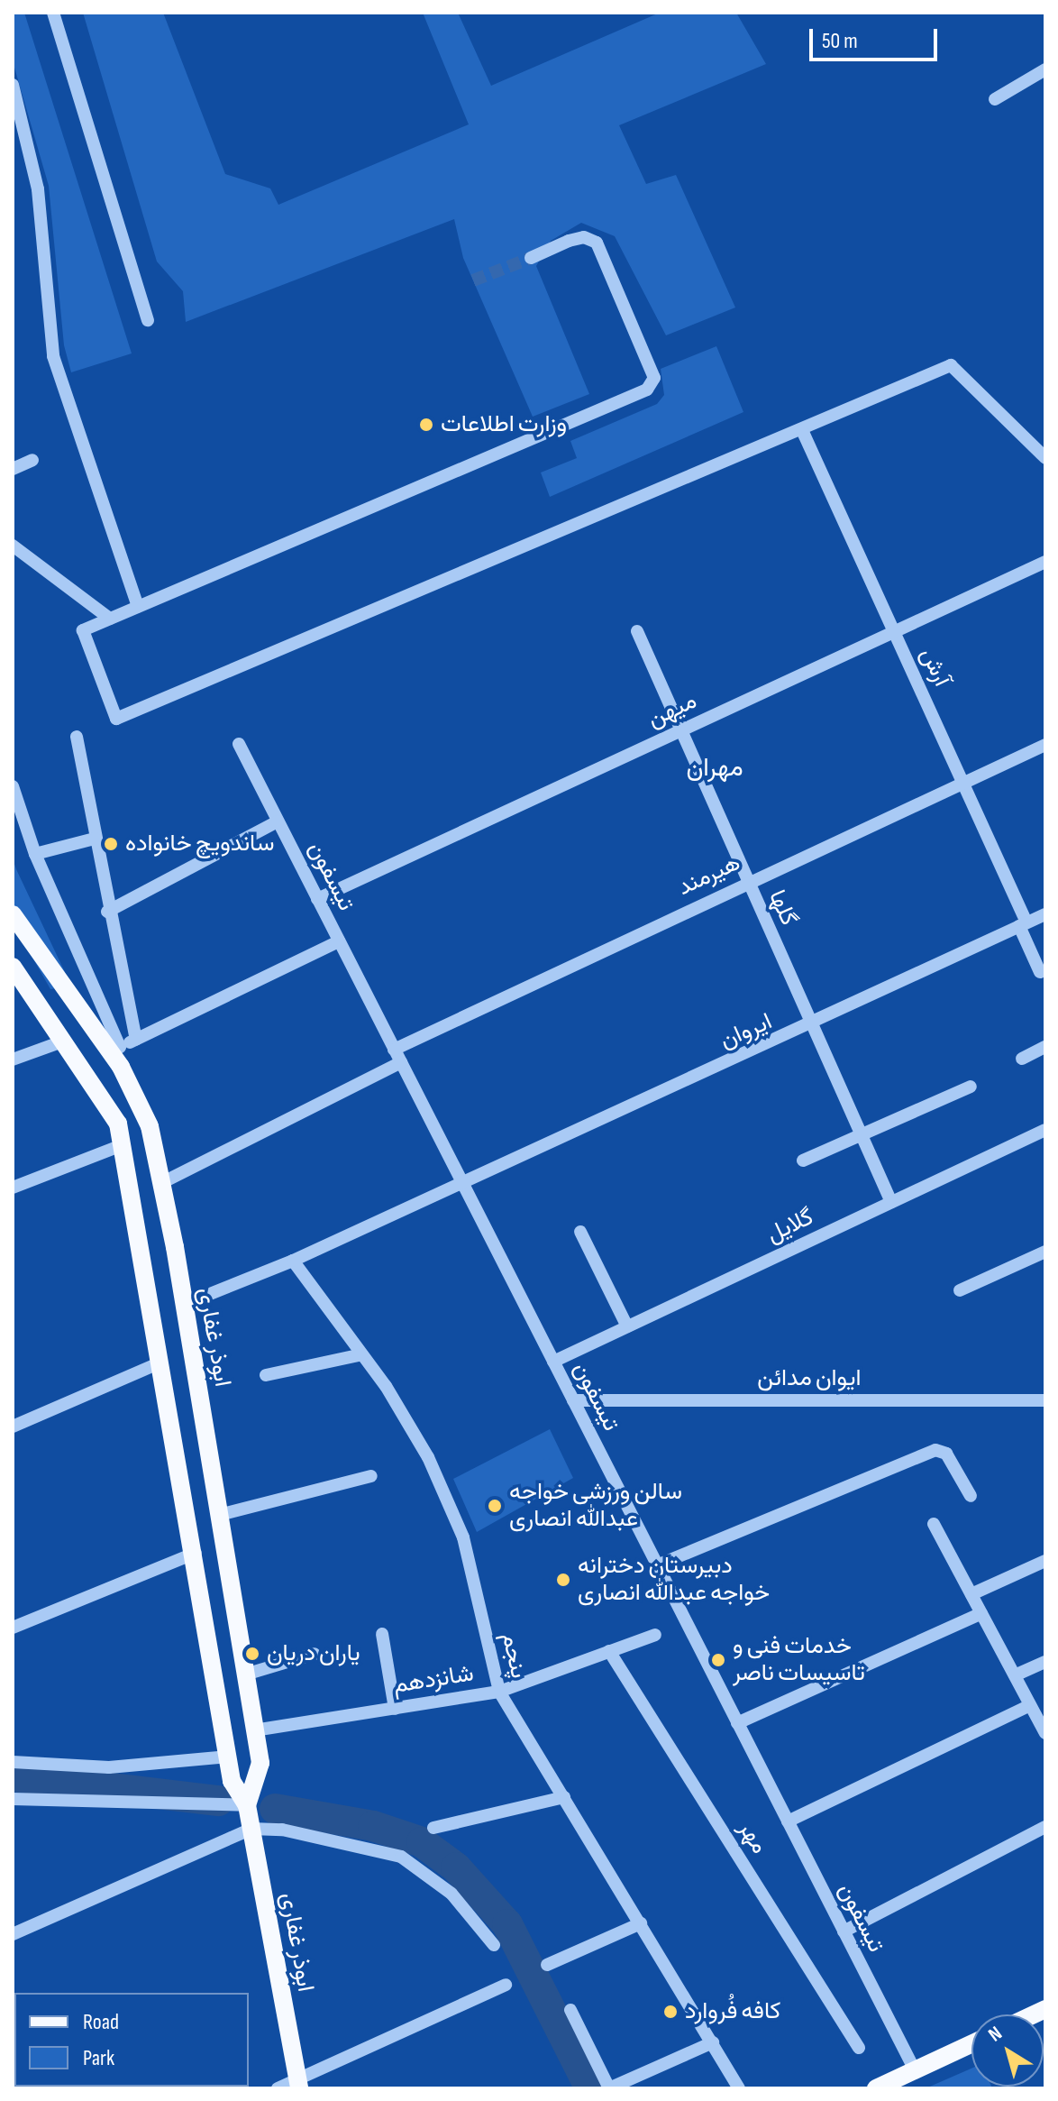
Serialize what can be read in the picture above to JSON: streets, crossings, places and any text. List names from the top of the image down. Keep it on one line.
{"streets":{"main road":["ابوذر غفاری"],"street":["آرش","میهن","هیرمند","تیسفون","گلها","ایروان","گلایل","ایوان مدائن","پنجم","شانزدهم","مهر"]},"crossings":[["آرش","میهن"],["آرش","هیرمند"],["آرش","ایروان"],["میهن","تیسفون"],["میهن","گلها"],["هیرمند","تیسفون"],["هیرمند","گلها"],["تیسفون","ایروان"],["تیسفون","گلایل"],["تیسفون","ایوان مدائن"],["گلها","ایروان"],["گلها","گلایل"],["ایروان","ابوذر غفاری"],["ایروان","پنجم"],["ابوذر غفاری","شانزدهم"],["پنجم","شانزدهم"],["شانزدهم","مهر"]],"districts":["مهران"],"places":["وزارت اطلاعات","ساندویچ خانواده","سالن ورزشی خواجه عبدالله انصاری","دبیرستان دخترانه خواجه عبدالله انصاری","یاران دریان","خدمات فنی و تاسیسات ناصر","کافه فُروارد"],"legend":["Road","Park"],"scale_bar":"50 m","north":"top left"}
